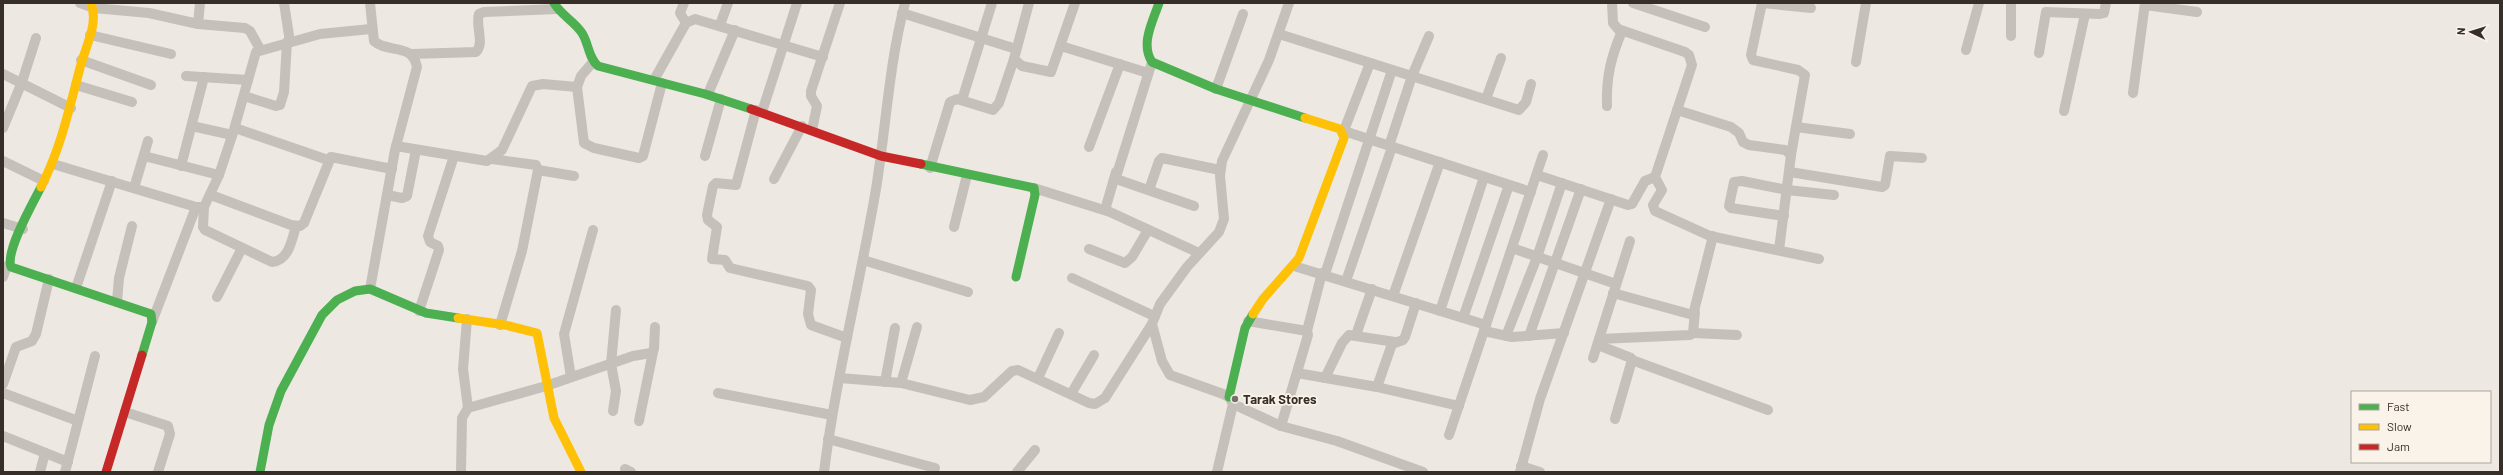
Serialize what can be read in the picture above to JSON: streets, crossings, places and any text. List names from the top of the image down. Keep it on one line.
{"places":["Tarak Stores"],"legend":["Fast","Slow","Jam"],"north":"left"}
